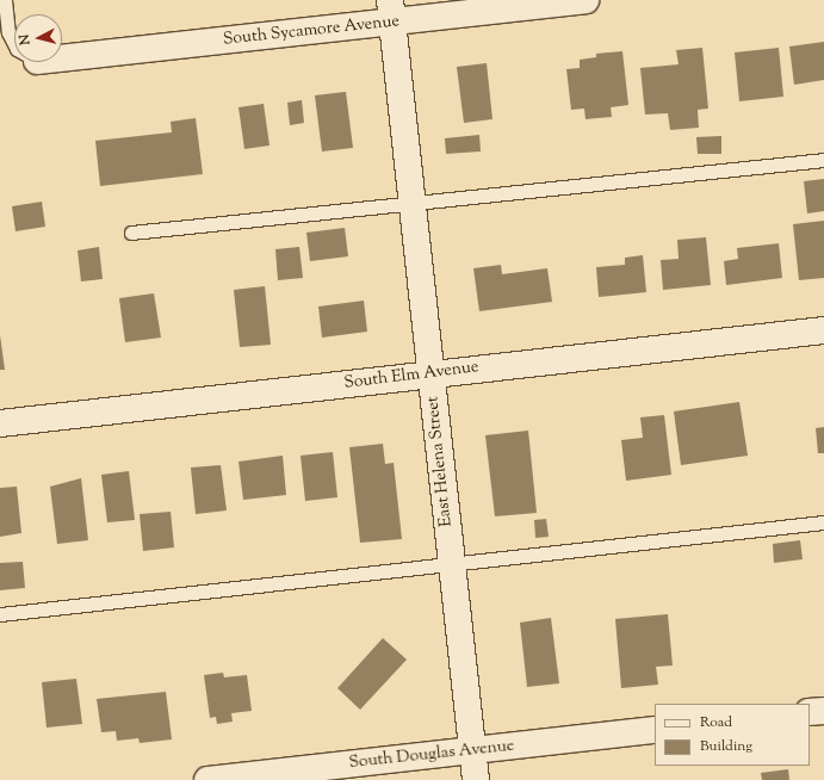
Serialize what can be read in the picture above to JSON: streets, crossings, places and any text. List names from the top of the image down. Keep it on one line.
{"streets":{"street":["South Sycamore Avenue","South Elm Avenue","East Helena Street","South Douglas Avenue"]},"crossings":[["South Sycamore Avenue","East Helena Street"],["South Elm Avenue","East Helena Street"],["East Helena Street","South Douglas Avenue"]],"legend":["Road","Building"],"north":"left"}
